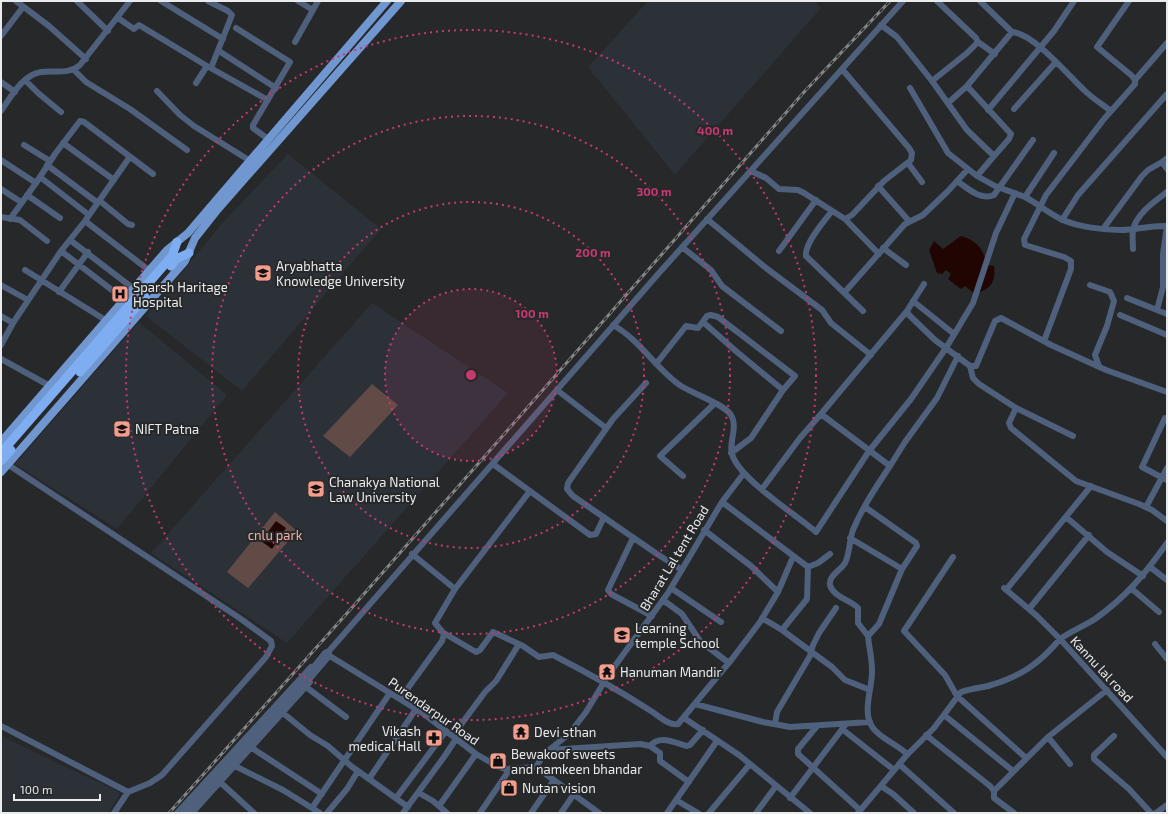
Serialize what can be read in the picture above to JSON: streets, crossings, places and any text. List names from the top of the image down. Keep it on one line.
{"streets":{"street":["Bharat Lal tent Road","Kannu lal road","Purendarpur Road"]},"crossings":[["Bharat Lal tent Road","Purendarpur Road"]],"parks":["cnlu park"],"places":{"school or university":["Aryabhatta Knowledge University","NIFT Patna","Chanakya National Law University","Learning temple School"],"hospital":["Sparsh Haritage Hospital"],"temple":["Hanuman Mandir","Devi sthan"],"pharmacy":["Vikash medical Hall"],"shop":["Bewakoof sweets and namkeen bhandar","Nutan vision"]},"scale_bar":"100 m","rings":["400 m","300 m","200 m","100 m"]}
